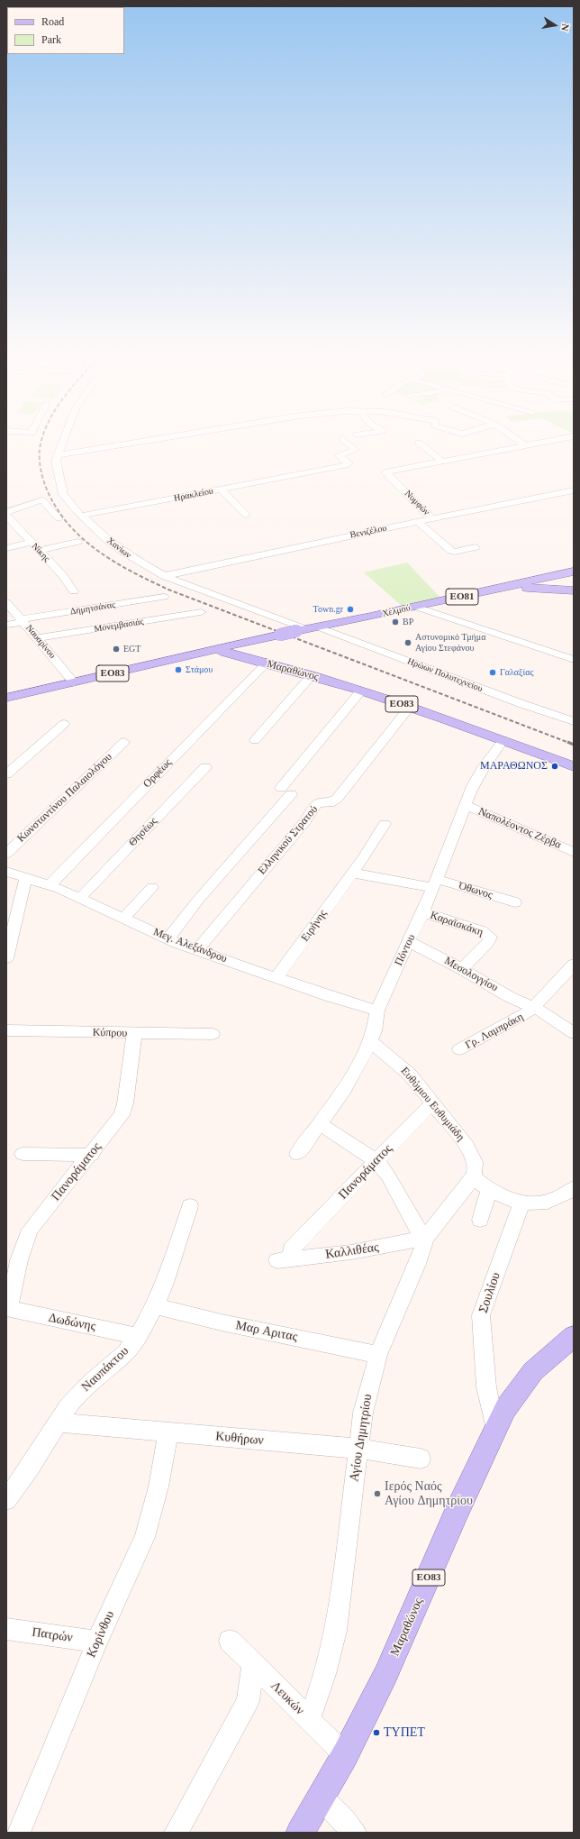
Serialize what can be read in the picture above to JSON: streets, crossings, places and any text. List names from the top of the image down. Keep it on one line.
{"streets":{"main road":["ΕΟ81","Χελμού","Μαραθώνος","ΕΟ83"],"street":["Ηρακλείου","Νυμφών","Βενιζέλου","Χανίων","Νίκης","Δημητσάνας","Μονεμβασιάς","Ναυαρίνου","Ηρώων Πολυτεχνείου","Ορφέως","Κωνσταντίνου Παλαιολόγου","Ναπολέοντος Ζέρβα","Θησέως","Ελληνικού Στρατού","Όθωνος","Καραϊσκάκη","Ειρήνης","Μεγ. Αλεξάνδρου","Πόντου","Μεσολογγίου","Γρ. Λαμπράκη","Κύπρου","Ευθύμιου Ευθυμιάδη","Πανοράματος","Καλλιθέας","Σουλίου","Δωδώνης","Μαρ Αριτας","Ναυπάκτου","Αγίου Δημητρίου","Κυθήρων","Κορίνθου","Πατρών","Λευκών"]},"crossings":[["Ηρακλείου","Χανίων"],["Νυμφών","Βενιζέλου"],["Βενιζέλου","Χανίων"],["Χανίων","Χελμού"],["Χανίων","Ηρώων Πολυτεχνείου"],["ΕΟ81","Χελμού"],["Δημητσάνας","Ναυαρίνου"],["Χελμού","Μαραθώνος"],["Χελμού","ΕΟ83"],["Χελμού","Ηρώων Πολυτεχνείου"],["Μονεμβασιάς","Ναυαρίνου"],["Ναυαρίνου","ΕΟ83"],["Μαραθώνος","ΕΟ83"],["Μαραθώνος","Ορφέως"],["Μαραθώνος","Ελληνικού Στρατού"],["Μαραθώνος","Πόντου"],["Μαραθώνος","Σουλίου"],["Μαραθώνος","Λευκών"],["Ορφέως","Μεγ. Αλεξάνδρου"],["Ναπολέοντος Ζέρβα","Πόντου"],["Θησέως","Μεγ. Αλεξάνδρου"],["Ελληνικού Στρατού","Μεγ. Αλεξάνδρου"],["Όθωνος","Πόντου"],["Καραϊσκάκη","Πόντου"],["Καραϊσκάκη","Μεσολογγίου"],["Ειρήνης","Μεγ. Αλεξάνδρου"],["Μεγ. Αλεξάνδρου","Πόντου"],["Πόντου","Μεσολογγίου"],["Πόντου","Ευθύμιου Ευθυμιάδη"],["Μεσολογγίου","Γρ. Λαμπράκη"],["Κύπρου","Πανοράματος"],["Ευθύμιου Ευθυμιάδη","Πανοράματος"],["Ευθύμιου Ευθυμιάδη","Αγίου Δημητρίου"],["Πανοράματος","Καλλιθέας"],["Πανοράματος","Δωδώνης"],["Καλλιθέας","Αγίου Δημητρίου"],["Δωδώνης","Ναυπάκτου"],["Μαρ Αριτας","Ναυπάκτου"],["Μαρ Αριτας","Αγίου Δημητρίου"],["Ναυπάκτου","Κυθήρων"],["Αγίου Δημητρίου","Κυθήρων"],["Αγίου Δημητρίου","Λευκών"],["Κυθήρων","Κορίνθου"],["Κορίνθου","Πατρών"]],"places":["Town.gr","BP","Αστυνομικό Τμήμα Αγίου Στεφάνου","EGT","Στάμου","Γαλαξίας","ΜΑΡΑΘΩΝΟΣ","Ιερός Ναός Αγίου Δημητρίου","ΤΥΠΕΤ"],"legend":["Road","Park"],"north":"right"}
